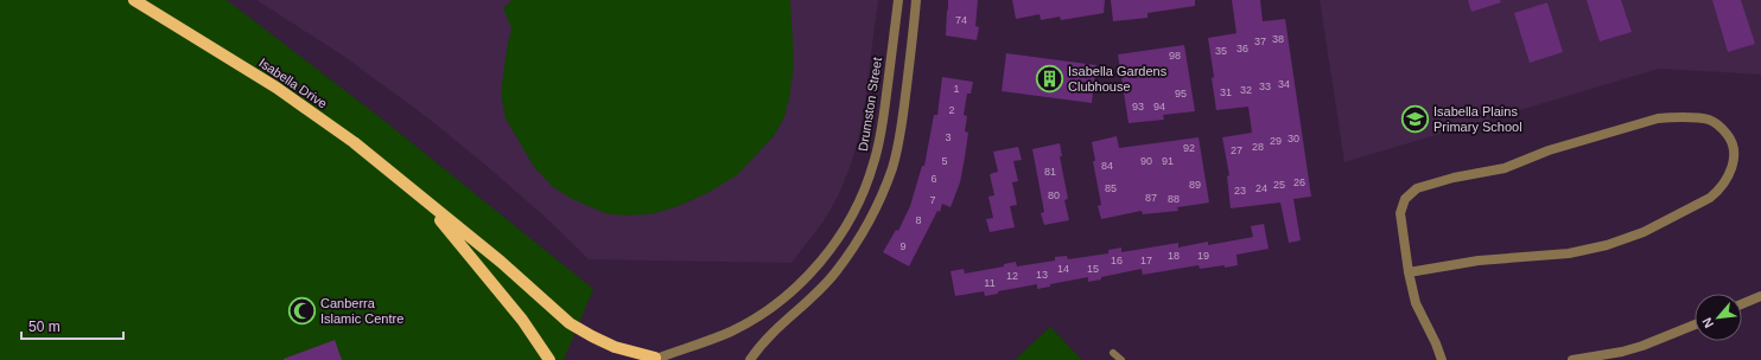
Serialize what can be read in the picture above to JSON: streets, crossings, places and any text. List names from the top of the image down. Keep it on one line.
{"streets":{"main road":["Isabella Drive"],"street":["Drumston Street"]},"crossings":[["Isabella Drive","Drumston Street"]],"places":{"building":["Isabella Gardens Clubhouse"],"school or university":["Isabella Plains Primary School"],"mosque":["Canberra Islamic Centre"]},"house_numbers":["74","38","37","36","35","98","34","33","1","32","31","95","93","94","2","3","30","29","28","92","27","5","90","91","84","81","6","26","89","25","85","24","23","80","87","88","7","8","9","18","19","16","17","14","15","13","12","11"],"scale_bar":"50 m","north":"bottom left"}
